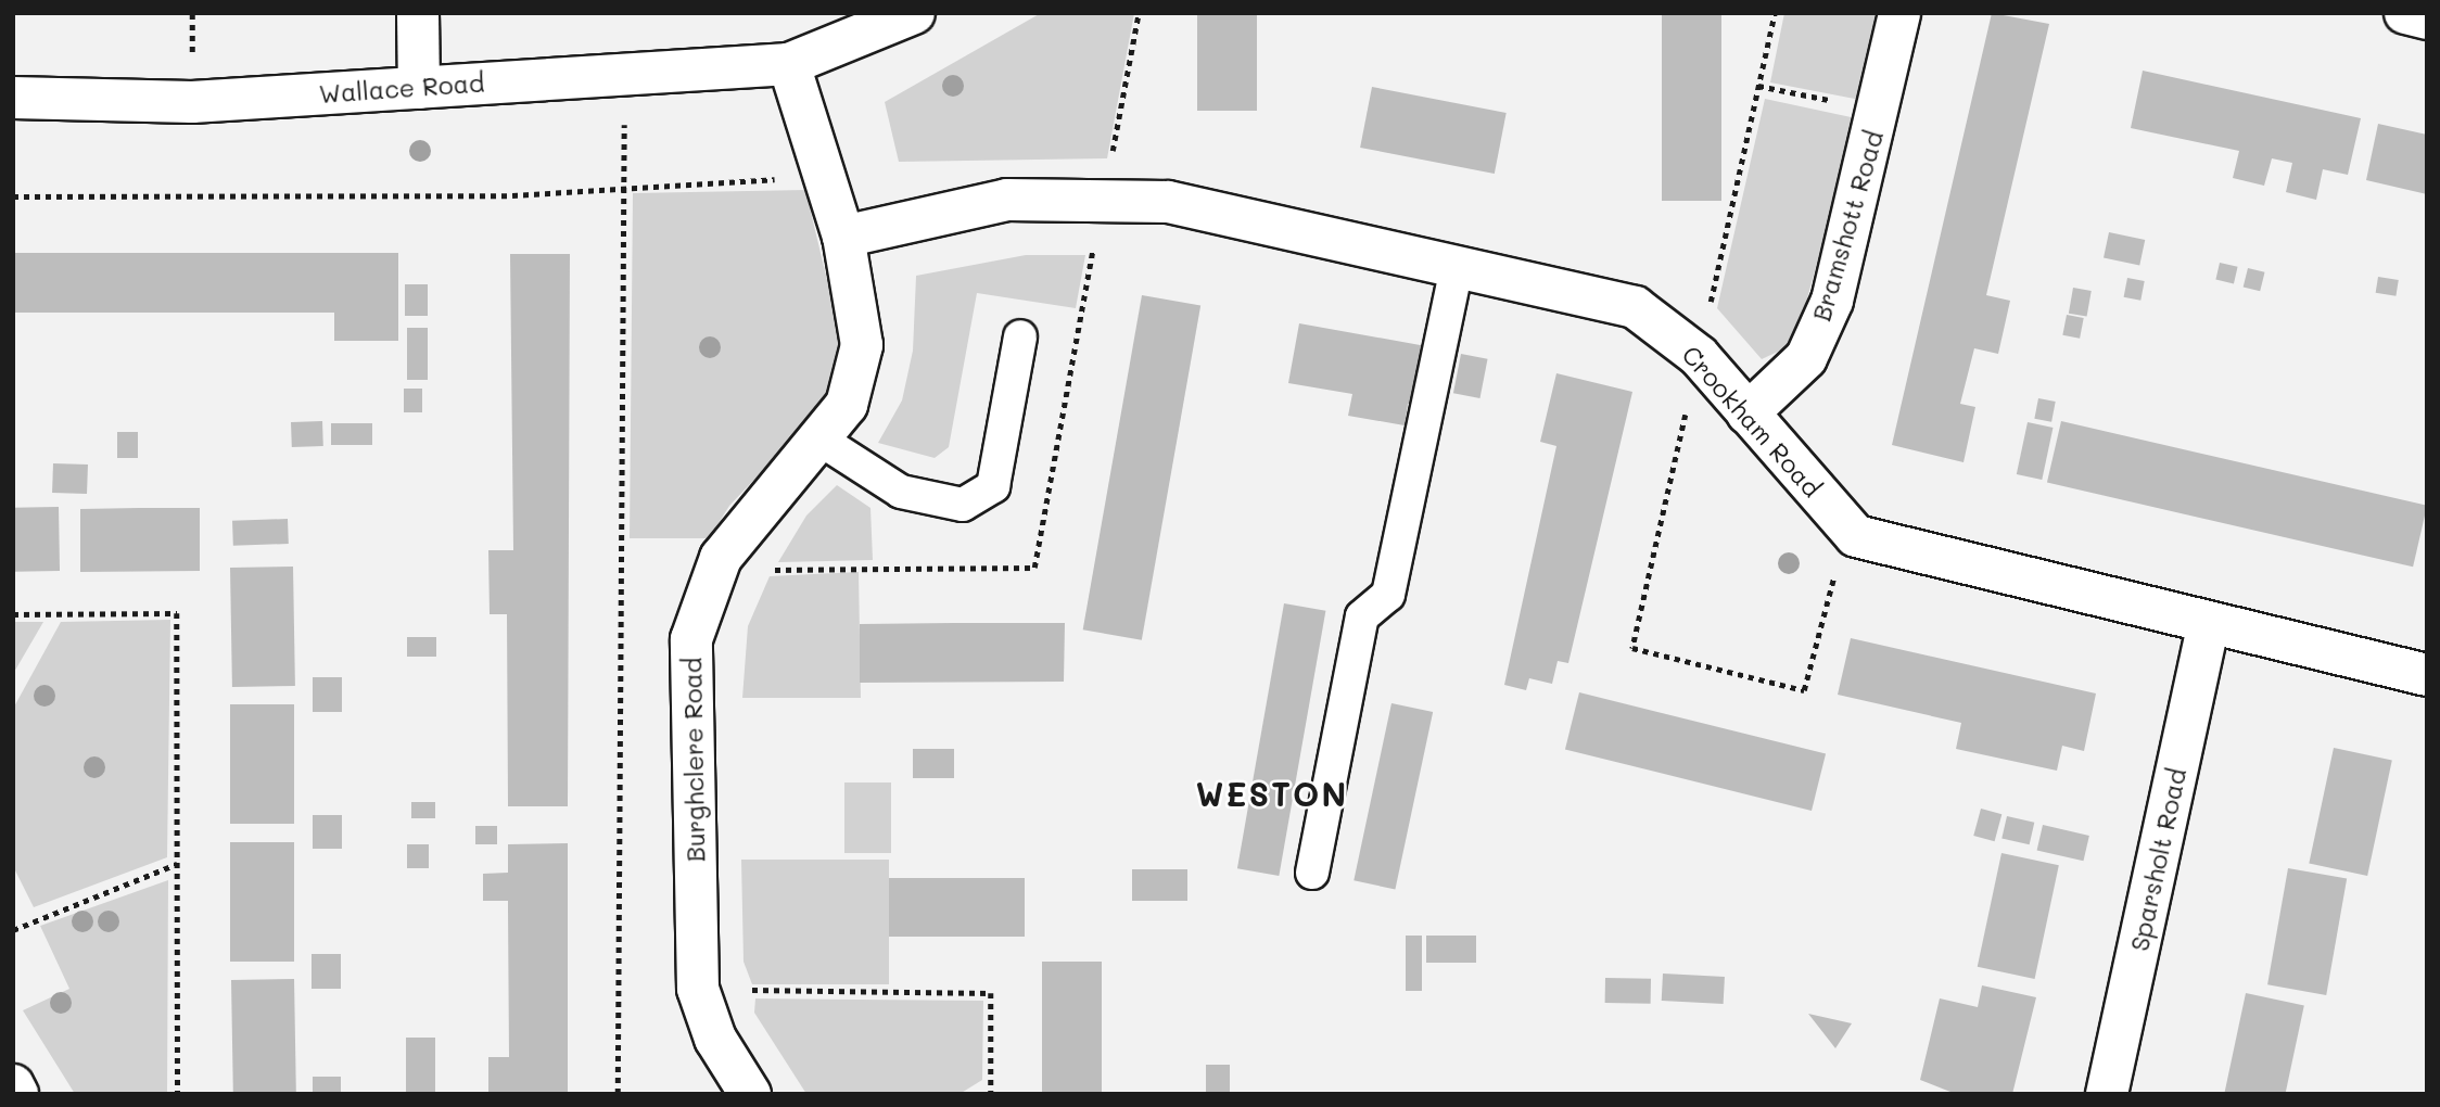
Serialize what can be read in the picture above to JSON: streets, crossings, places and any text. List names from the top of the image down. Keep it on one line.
{"streets":{"street":["Wallace Road","Bramshott Road","Crookham Road","Burghclere Road","Sparsholt Road"]},"crossings":[["Wallace Road","Burghclere Road"],["Bramshott Road","Crookham Road"],["Crookham Road","Burghclere Road"],["Crookham Road","Sparsholt Road"]],"districts":["WESTON"]}
